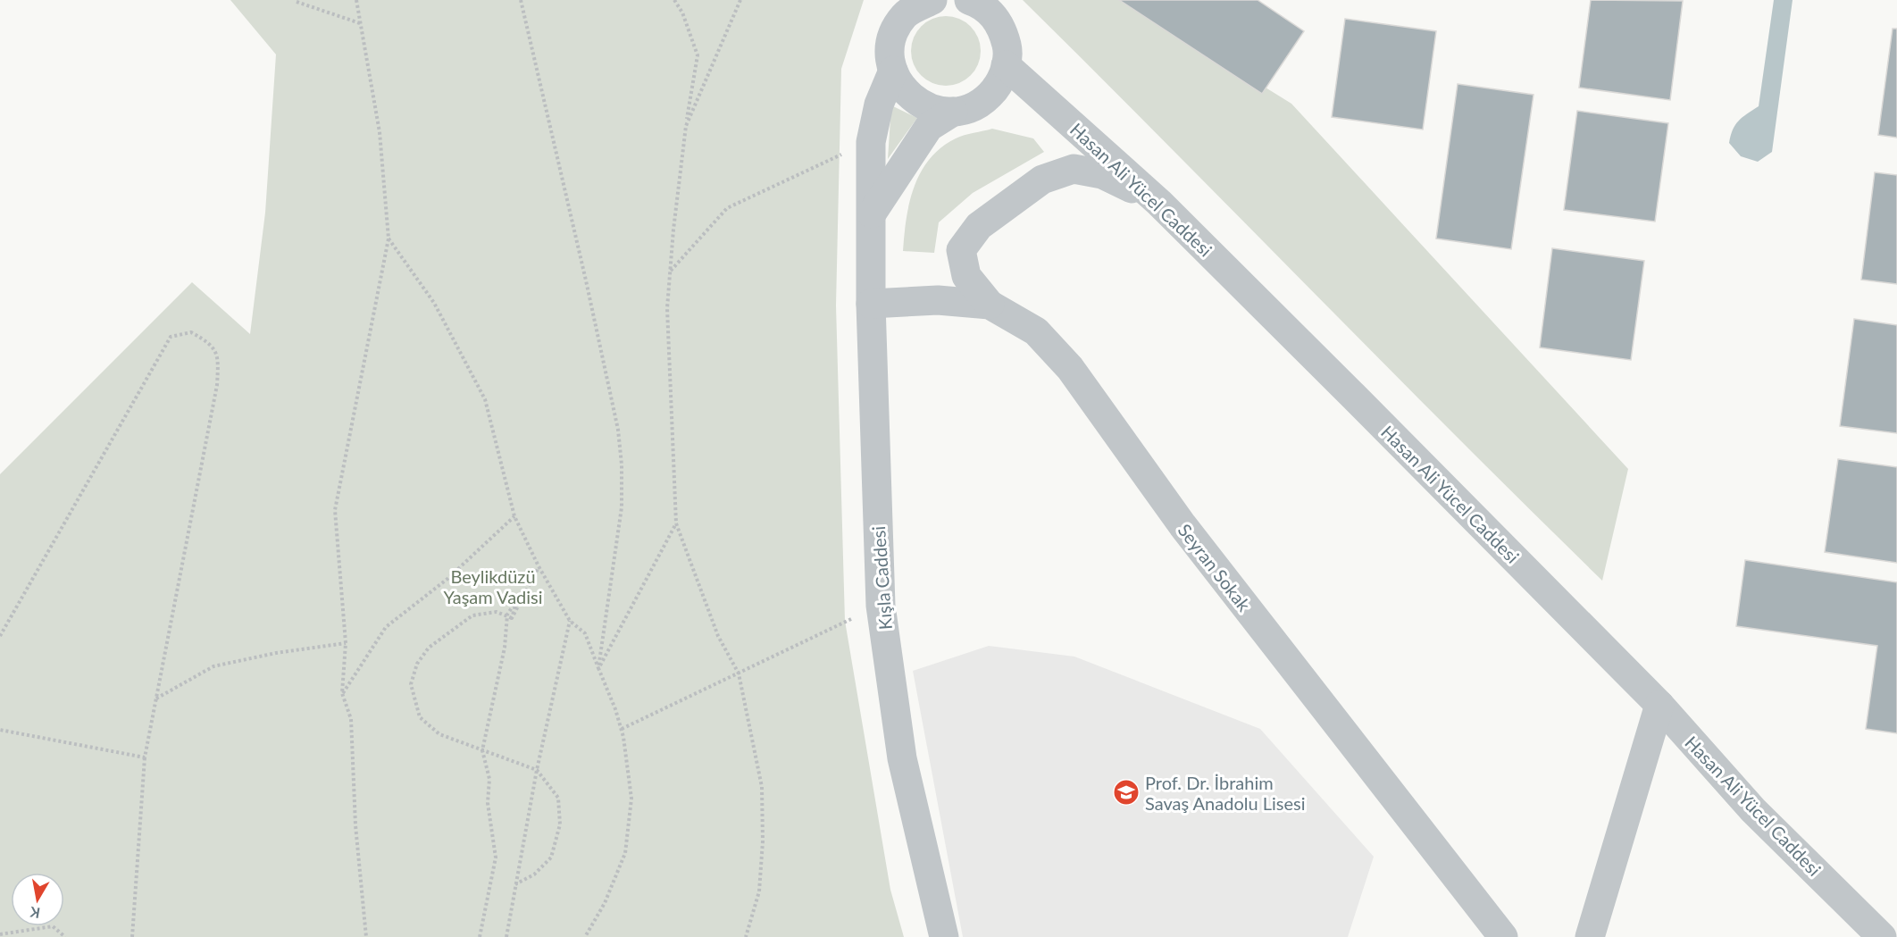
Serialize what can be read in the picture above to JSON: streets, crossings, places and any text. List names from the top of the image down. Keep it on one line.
{"streets":{"street":["Hasan Ali Yücel Caddesi","Seyran Sokak","Kışla Caddesi"]},"crossings":[["Seyran Sokak","Kışla Caddesi"]],"parks":["Beylikdüzü Yaşam Vadisi"],"places":{"school or university":["Prof. Dr. İbrahim Savaş Anadolu Lisesi"]},"north":"bottom"}
